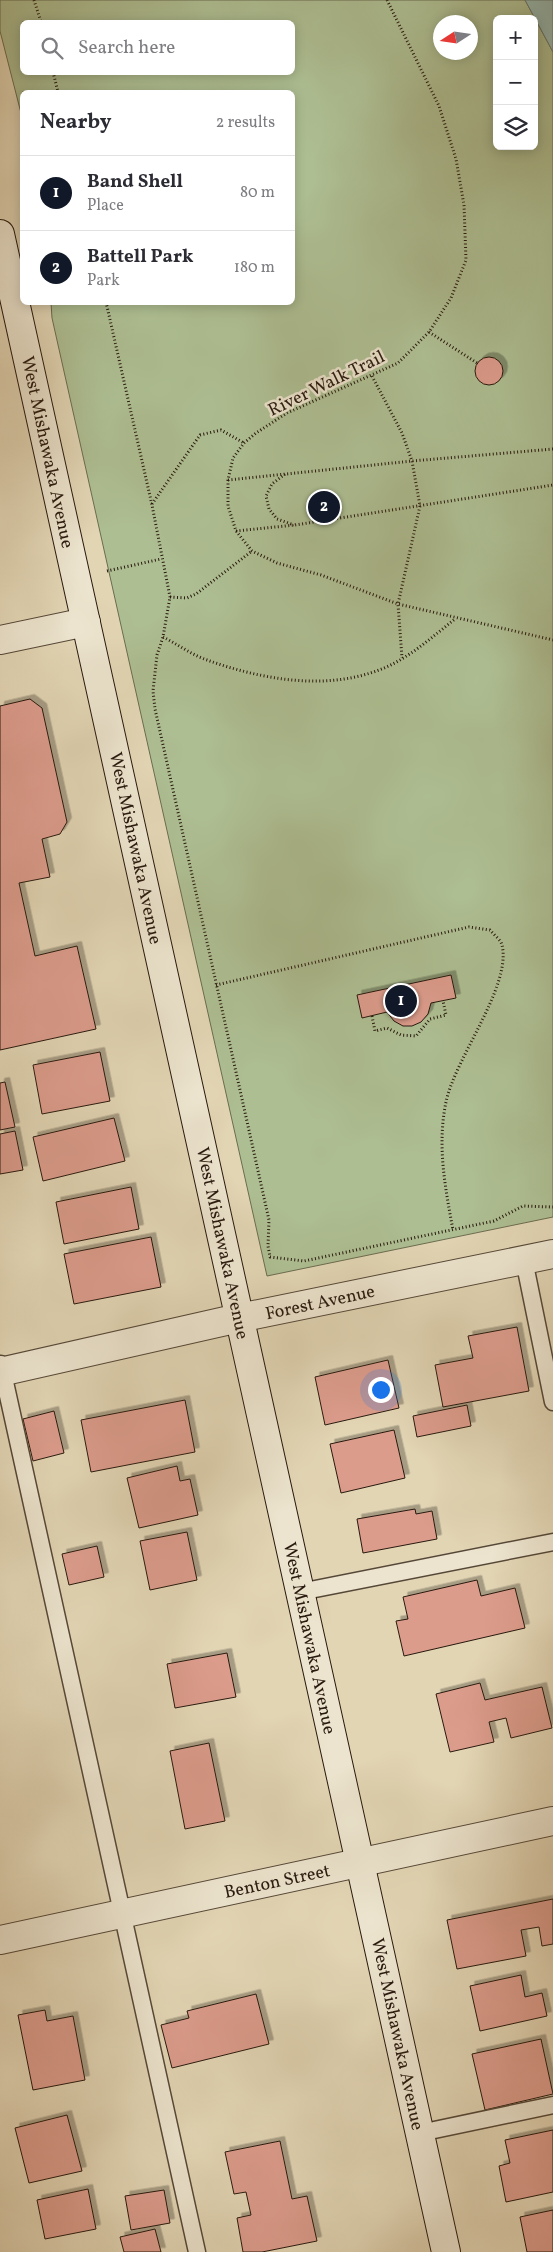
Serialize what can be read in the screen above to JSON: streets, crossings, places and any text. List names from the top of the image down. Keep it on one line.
{"streets":{"main road":["West Mishawaka Avenue","Forest Avenue","Benton Street"],"path":["River Walk Trail"]},"crossings":[["West Mishawaka Avenue","Forest Avenue"],["West Mishawaka Avenue","Benton Street"]],"north":"left","page":{"map_buttons":["+","−"],"search":"Search here","heading":["Nearby","2 results"],"list":[{"mark":"1","name":"Band Shell","note":"Place","value":"80 m"},{"mark":"2","name":"Battell Park","note":"Park","value":"180 m"}],"pins":["2","1"]}}
